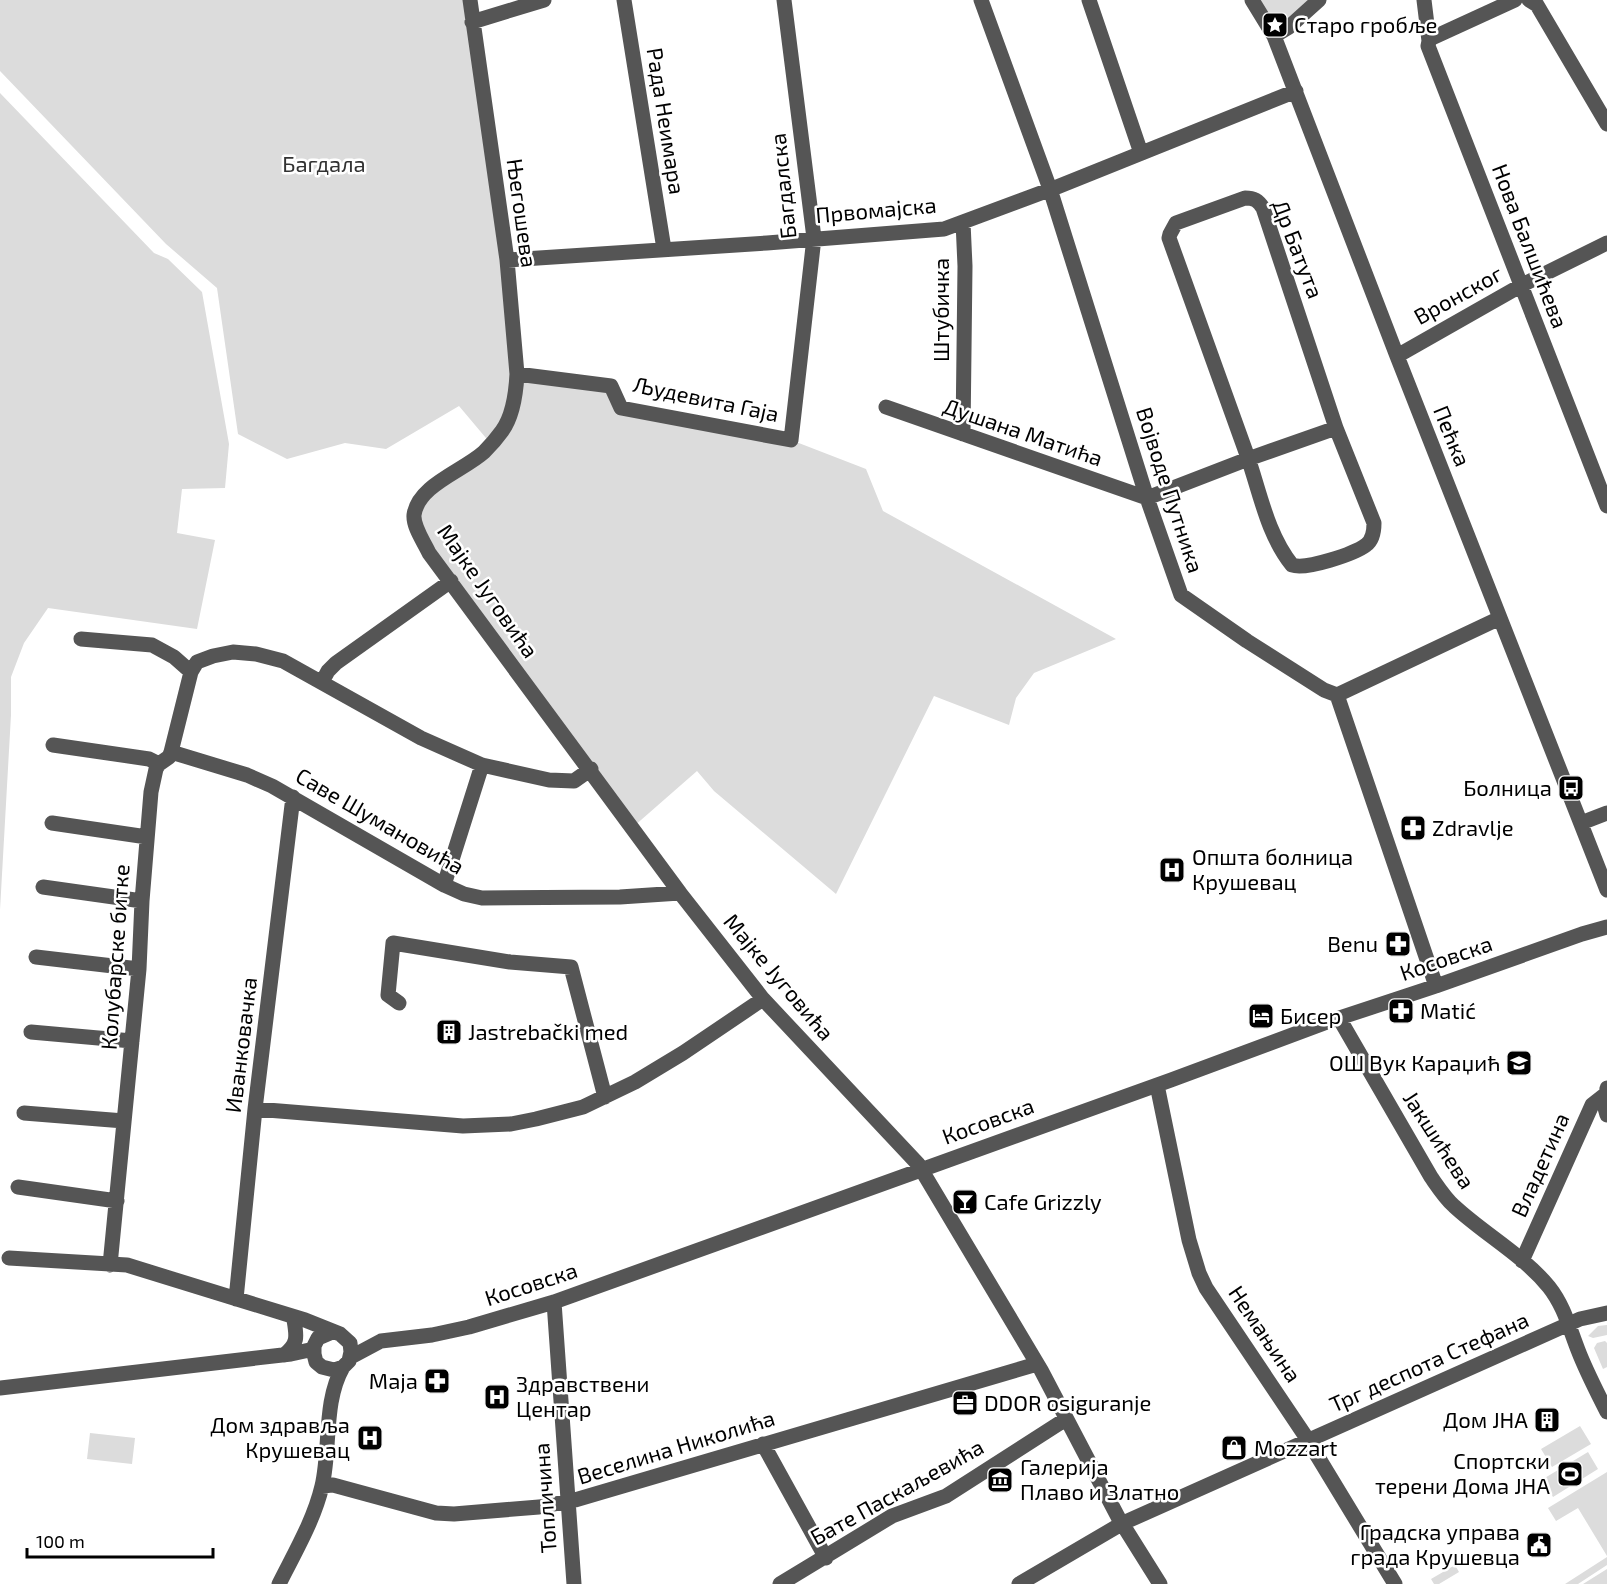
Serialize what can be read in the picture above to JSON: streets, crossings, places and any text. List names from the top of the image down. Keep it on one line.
{"streets":{"street":["Рада Неимара","Багдалска","Првомајска","Његошева","Нова Балшићева","Др Батута","Вронског","Штубичка","Људевита Гаја","Душана Матића","Пећка","Војводе Путника","Мајке Југовића","Саве Шумановића","Колубарске битке","Косовска","Иванковачка","Јакшићева","Владетина","Немањина","Трг деспота Стефана","Веселина Николића","Бате Паскаљевића","Топличина"]},"crossings":[["Рада Неимара","Првомајска"],["Багдалска","Првомајска"],["Багдалска","Људевита Гаја"],["Првомајска","Његошева"],["Првомајска","Штубичка"],["Првомајска","Пећка"],["Првомајска","Војводе Путника"],["Његошева","Људевита Гаја"],["Његошева","Мајке Југовића"],["Нова Балшићева","Вронског"],["Вронског","Пећка"],["Штубичка","Душана Матића"],["Душана Матића","Војводе Путника"],["Мајке Југовића","Саве Шумановића"],["Мајке Југовића","Косовска"],["Мајке Југовића","Трг деспота Стефана"],["Мајке Југовића","Веселина Николића"],["Мајке Југовића","Бате Паскаљевића"],["Саве Шумановића","Колубарске битке"],["Саве Шумановића","Иванковачка"],["Косовска","Јакшићева"],["Косовска","Немањина"],["Косовска","Топличина"],["Јакшићева","Владетина"],["Јакшићева","Трг деспота Стефана"],["Немањина","Трг деспота Стефана"],["Веселина Николића","Топличина"]],"parks":["Багдала"],"places":{"place":["Старо гробље"],"bus stop":["Болница"],"pharmacy":["Zdravlje","Benu","Matić","Маја"],"hospital":["Општа болница Крушевац","Здравствени Центар","Дом здравља Крушевац"],"hotel":["Бисер"],"building":["Jastrebački med","Дом ЈНА"],"school or university":["ОШ Вук Караџић"],"bar":["Cafe Grizzly"],"office":["DDOR osiguranje"],"shop":["Mozzart"],"sports":["Спортски терени Дома ЈНА"],"museum":["Галерија Плаво и Златно"],"public building":["Градска управа града Крушевца"]},"scale_bar":"100 m"}
